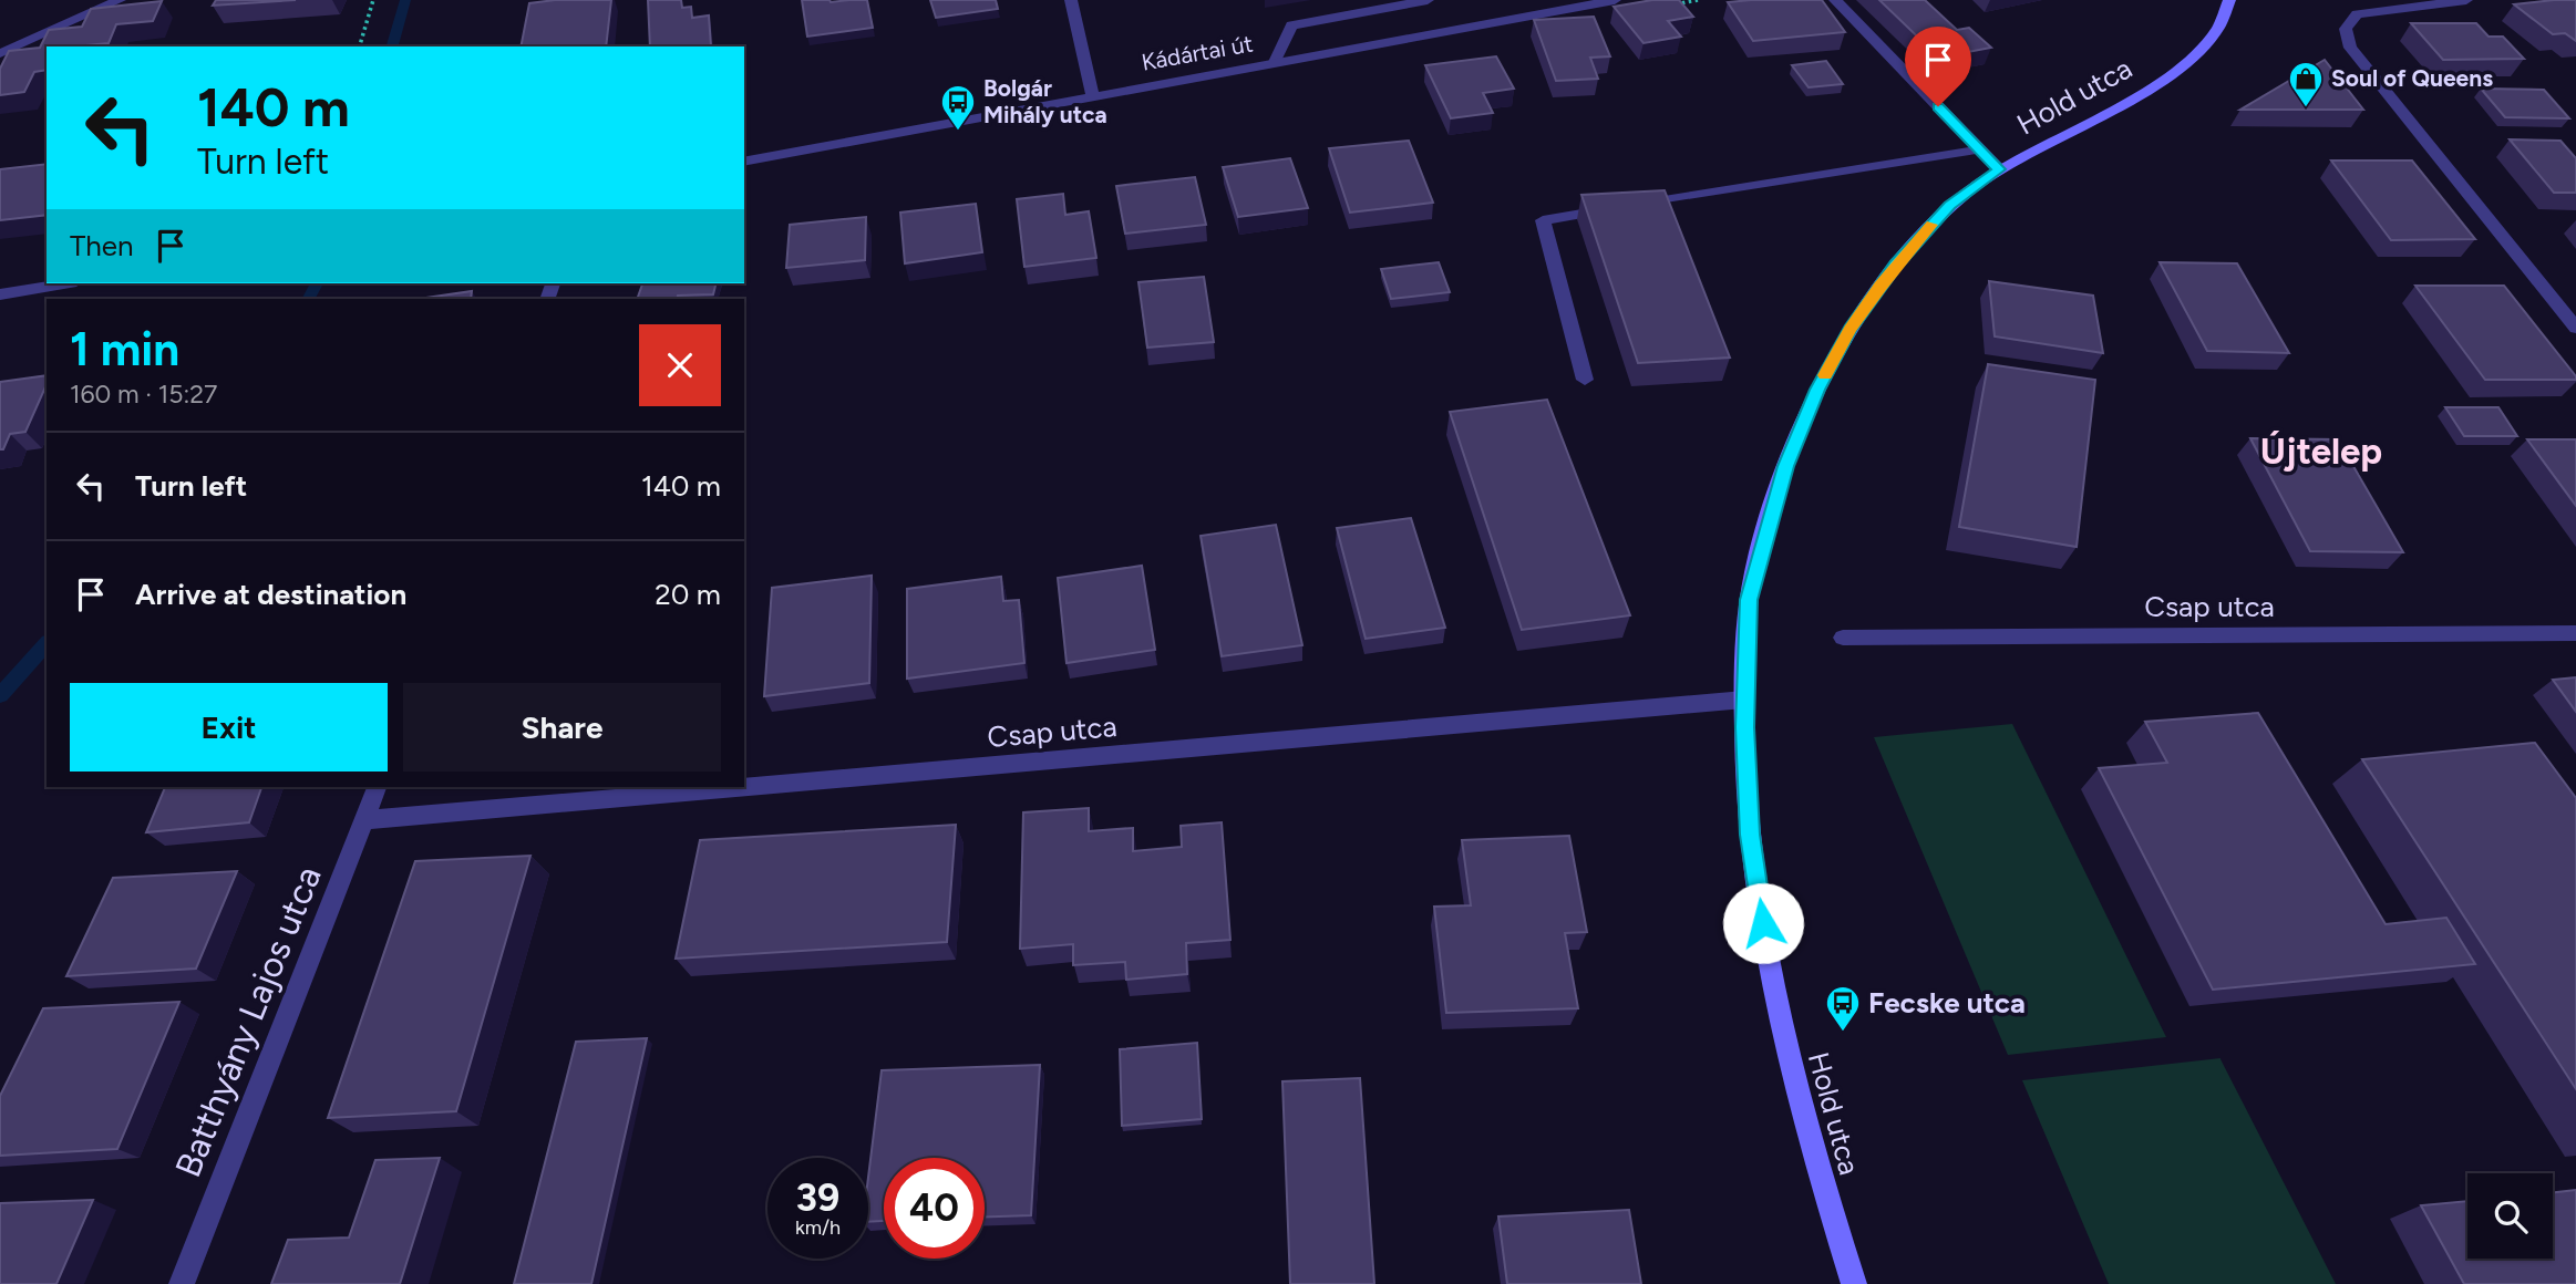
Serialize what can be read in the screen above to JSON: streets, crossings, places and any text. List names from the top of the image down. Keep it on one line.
{"streets":{"street":["Kádártai út","Hold utca","Csap utca","Batthyány Lajos utca"]},"crossings":[["Hold utca","Csap utca"],["Csap utca","Batthyány Lajos utca"]],"districts":["Újtelep"],"places":{"shop":["Soul of Queens"],"bus stop":["Bolgár Mihály utca","Fecske utca"]},"page":{"turn":["140 m","Turn left"],"then":"Then","heading":["1 min","160 m · 15:27"],"list":[{"name":"Turn left","value":"140 m"},{"name":"Arrive at destination","value":"20 m"}],"buttons":["Exit","Share"],"speed":"39 km/h","limit":"40"}}
